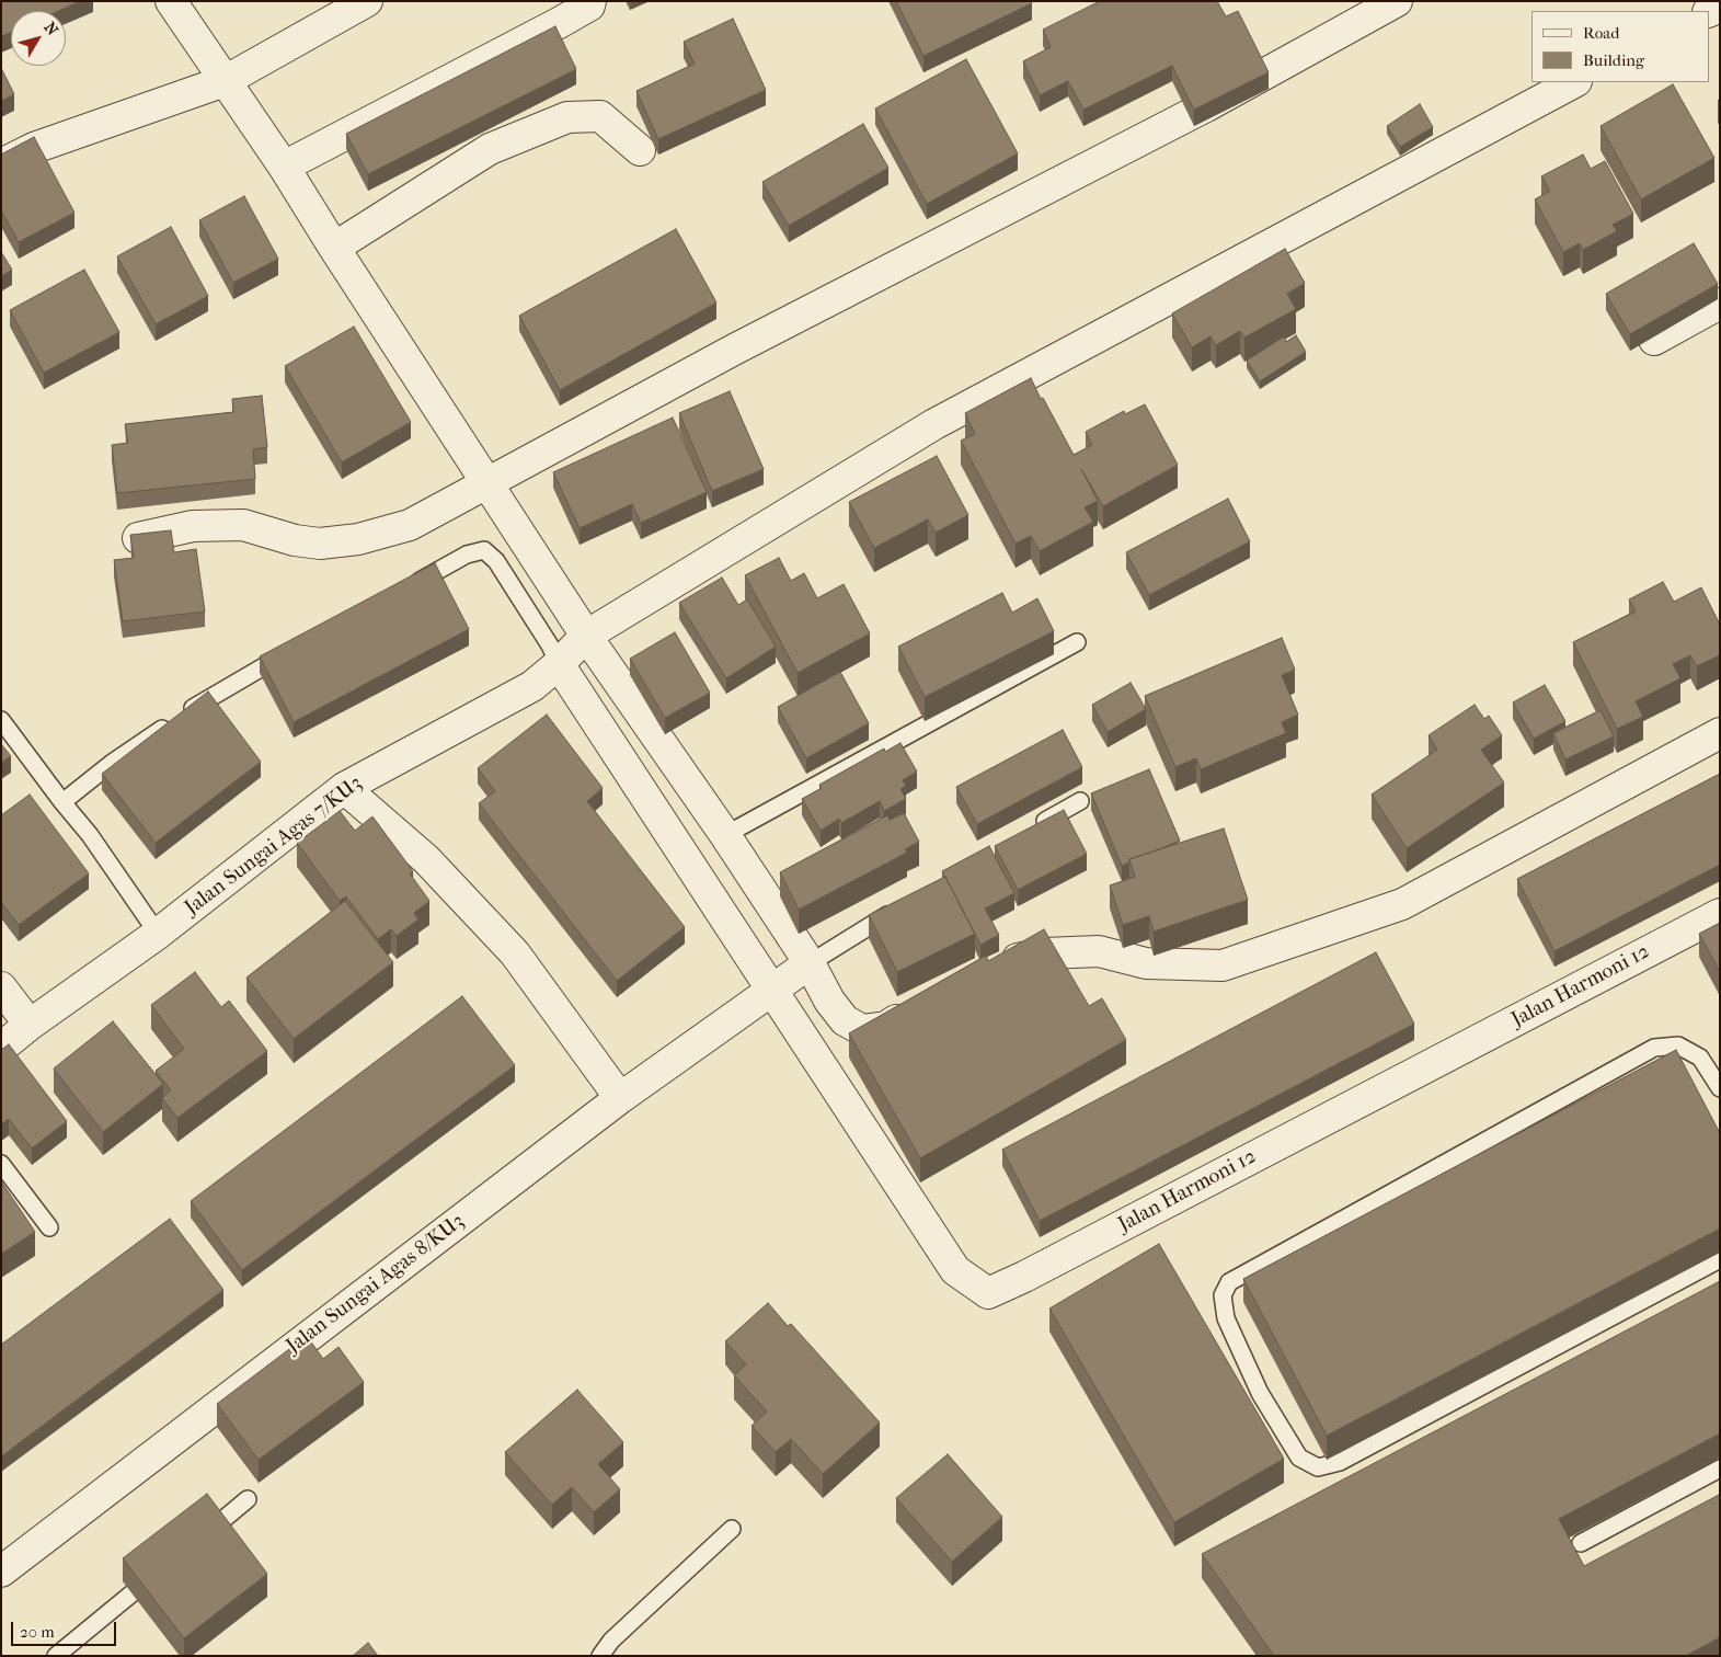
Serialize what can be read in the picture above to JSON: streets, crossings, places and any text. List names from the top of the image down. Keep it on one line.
{"streets":{"street":["Jalan Sungai Agas 7/KU3","Jalan Harmoni 12","Jalan Sungai Agas 8/KU3"]},"crossings":[["Jalan Harmoni 12","Jalan Sungai Agas 8/KU3"]],"legend":["Road","Building"],"scale_bar":"20 m","north":"top right"}
